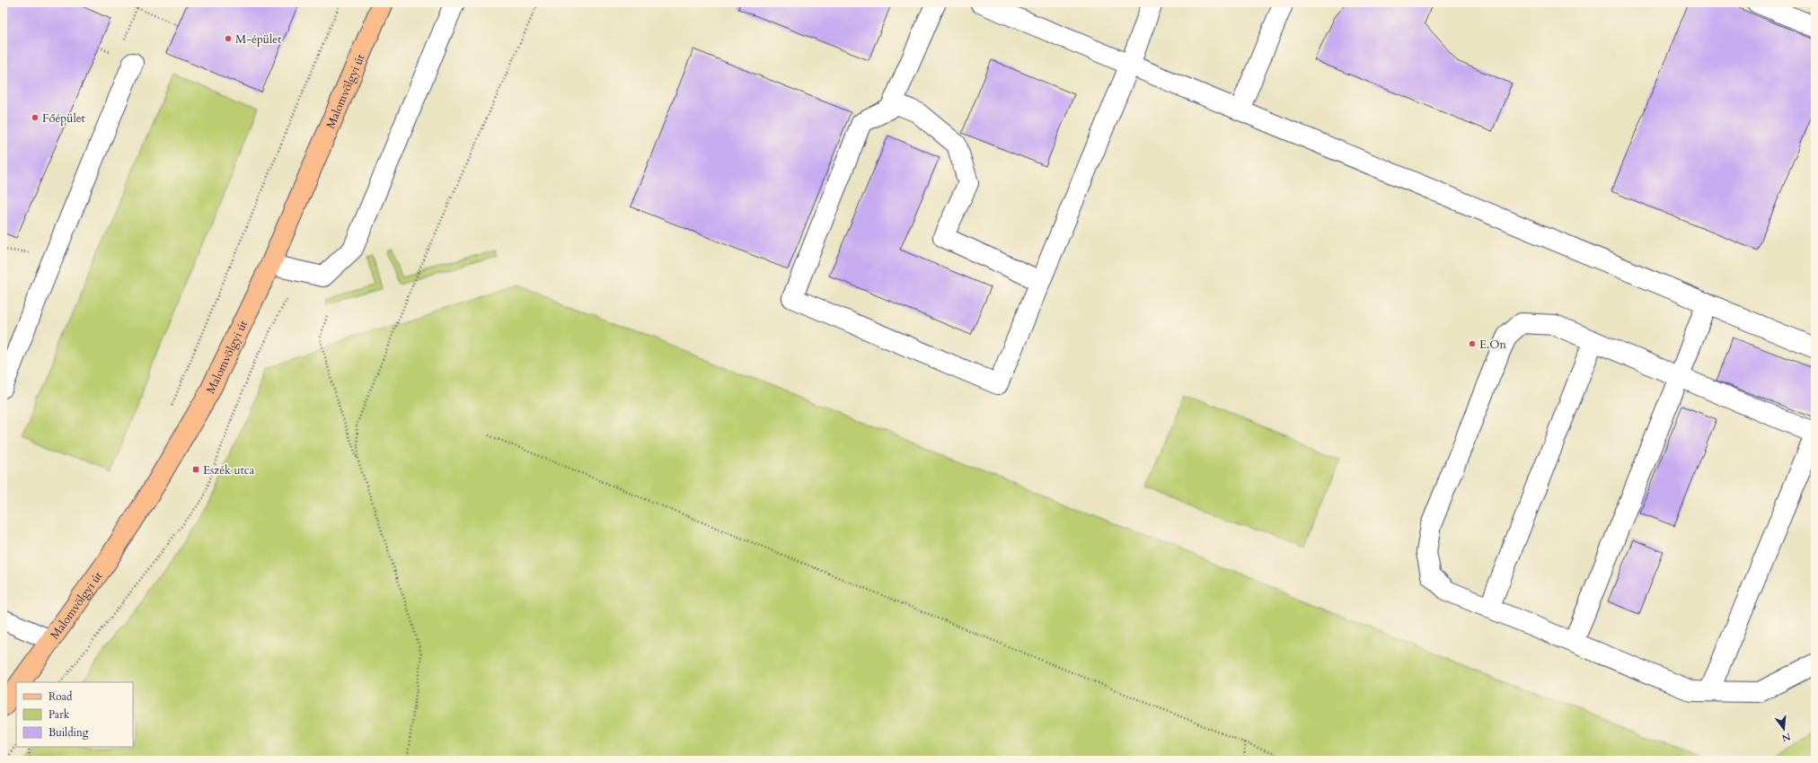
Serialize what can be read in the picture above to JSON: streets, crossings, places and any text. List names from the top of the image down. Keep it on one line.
{"streets":{"main road":["Malomvölgyi út"]},"places":{"other":["M-épület","Főépület","E.On"],"transit":["Eszék utca"]},"legend":["Road","Park","Building"],"north":"bottom"}
